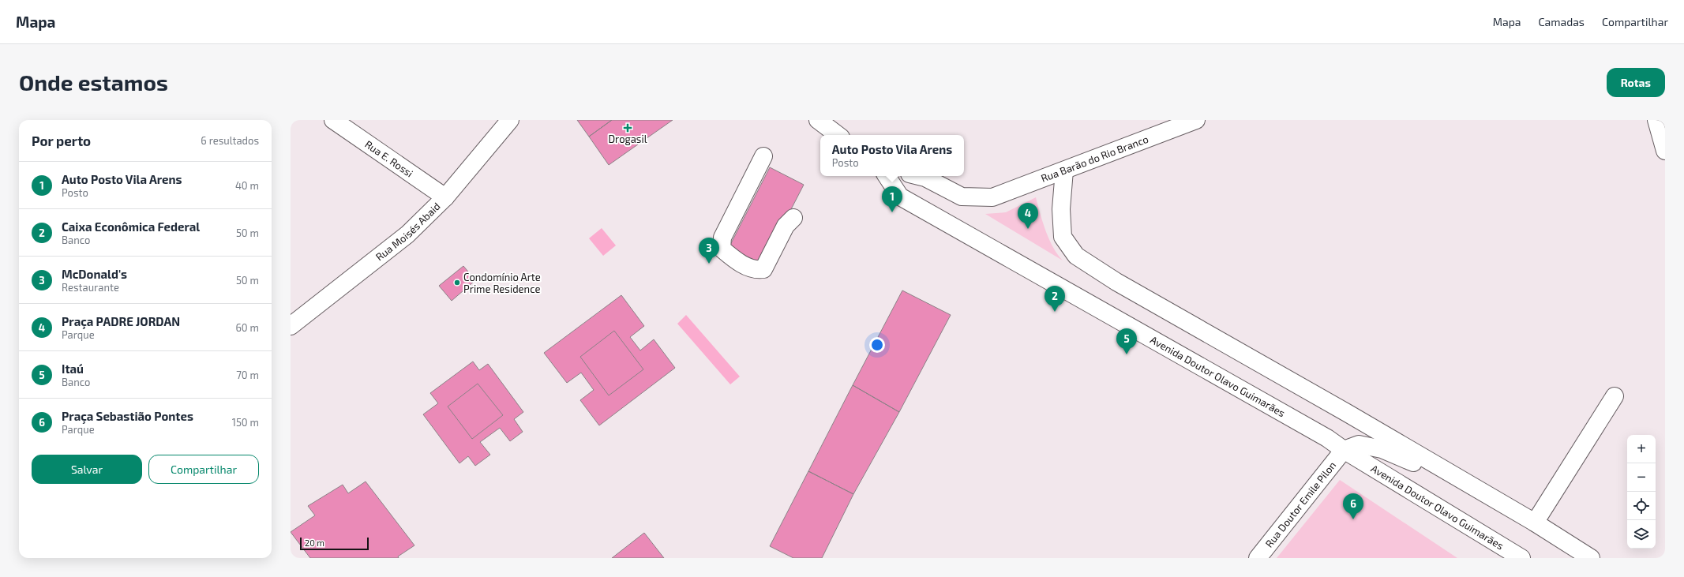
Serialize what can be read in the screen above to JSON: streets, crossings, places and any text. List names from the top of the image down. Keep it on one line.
{"streets":{"main road":["Rua E. Rossi","Rua Barão do Rio Branco","Rua Moisés Abaid","Avenida Doutor Olavo Guimarães","Rua Doutor Emile Pilon"]},"crossings":[["Rua E. Rossi","Rua Moisés Abaid"],["Avenida Doutor Olavo Guimarães","Rua Doutor Emile Pilon"]],"places":{"health":["Drogasil"],"other":["Condomínio Arte Prime Residence"]},"scale_bar":"20 m","page":{"header":"Mapa","nav":["Mapa","Camadas","Compartilhar"],"buttons":["Rotas",["Salvar","Compartilhar"]],"title":"Onde estamos","heading":["Por perto","6 resultados"],"popup":["Auto Posto Vila Arens","Posto"],"list":[{"mark":"1","name":"Auto Posto Vila Arens","note":"Posto","value":"40 m"},{"mark":"2","name":"Caixa Econômica Federal","note":"Banco","value":"50 m"},{"mark":"3","name":"McDonald's","note":"Restaurante","value":"50 m"},{"mark":"4","name":"Praça PADRE JORDAN","note":"Parque","value":"60 m"},{"mark":"5","name":"Itaú","note":"Banco","value":"70 m"},{"mark":"6","name":"Praça Sebastião Pontes","note":"Parque","value":"150 m"}],"pins":["1","4","3","2","5","6"],"map_buttons":["+","−"],"scale":"20 m"}}
